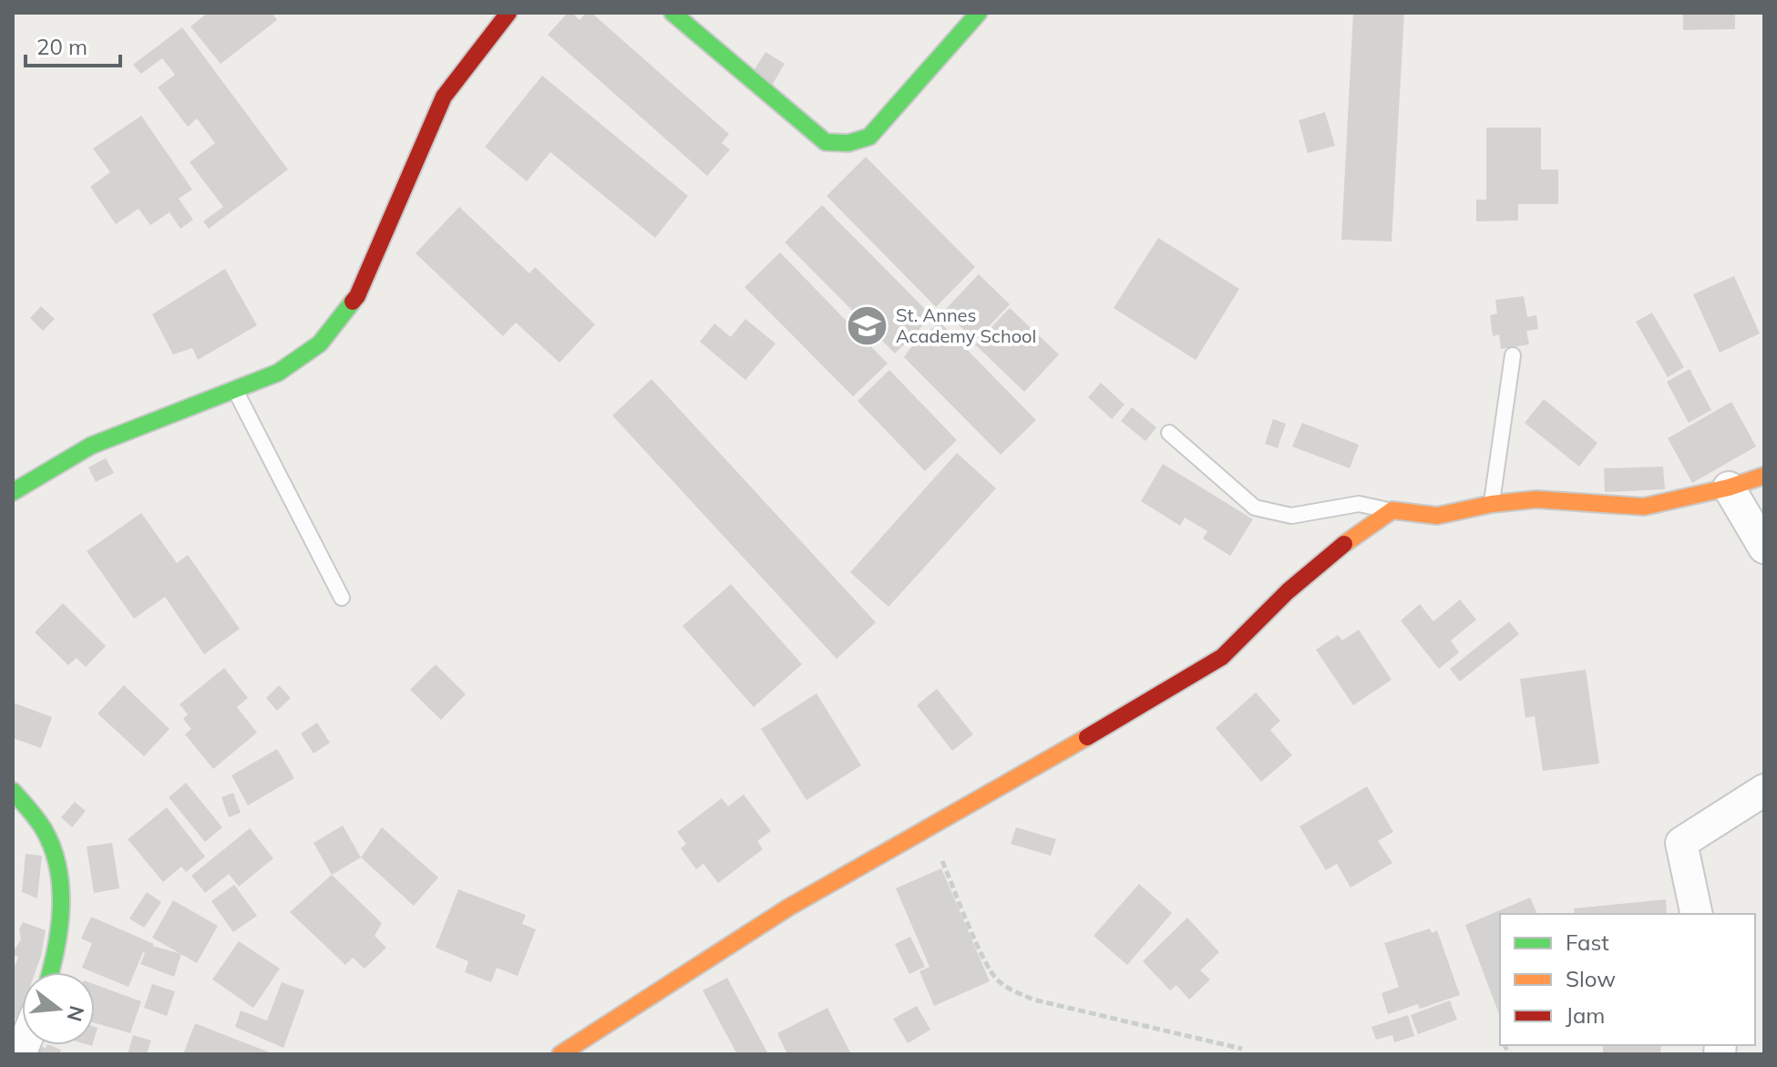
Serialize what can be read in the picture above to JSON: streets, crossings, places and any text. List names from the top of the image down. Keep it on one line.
{"places":{"school or university":["St. Annes Academy School"]},"legend":["Fast","Slow","Jam"],"scale_bar":"20 m","north":"right"}
